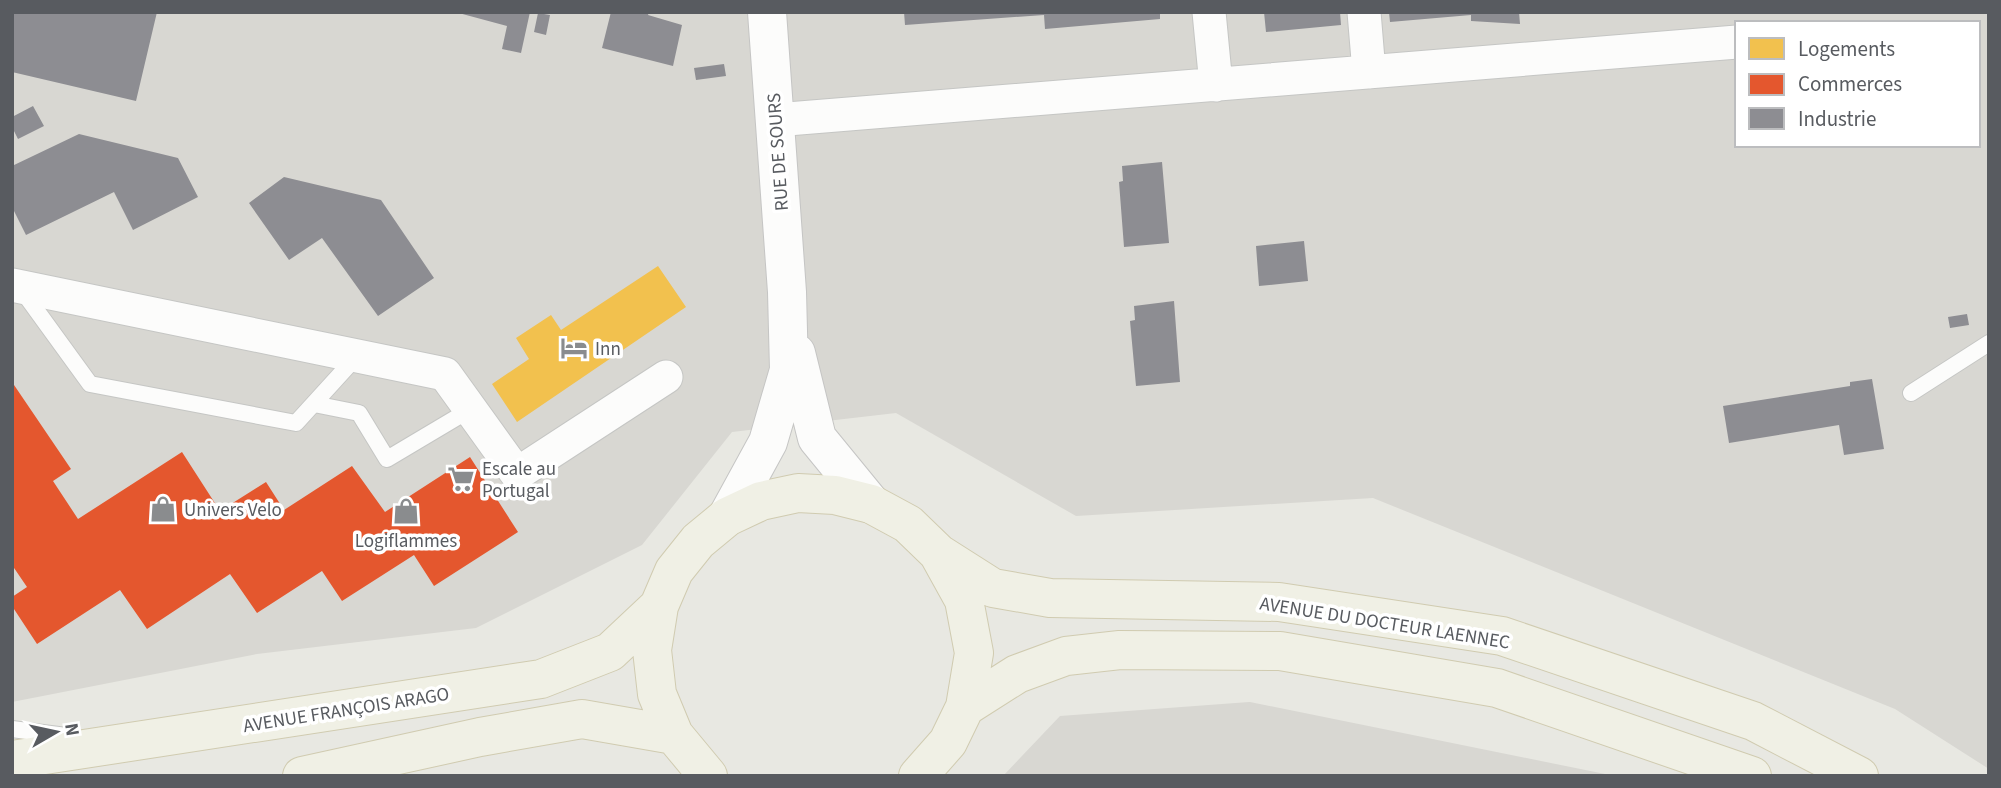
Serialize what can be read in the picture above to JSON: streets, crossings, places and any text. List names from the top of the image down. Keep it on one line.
{"streets":{"main road":["RUE DE SOURS","AVENUE DU DOCTEUR LAENNEC","AVENUE FRANÇOIS ARAGO"]},"places":{"hotel":["Inn"],"supermarket":["Escale au Portugal"],"shop":["Univers Velo","Logiflammes"]},"legend":["Logements","Commerces","Industrie"],"north":"right"}
